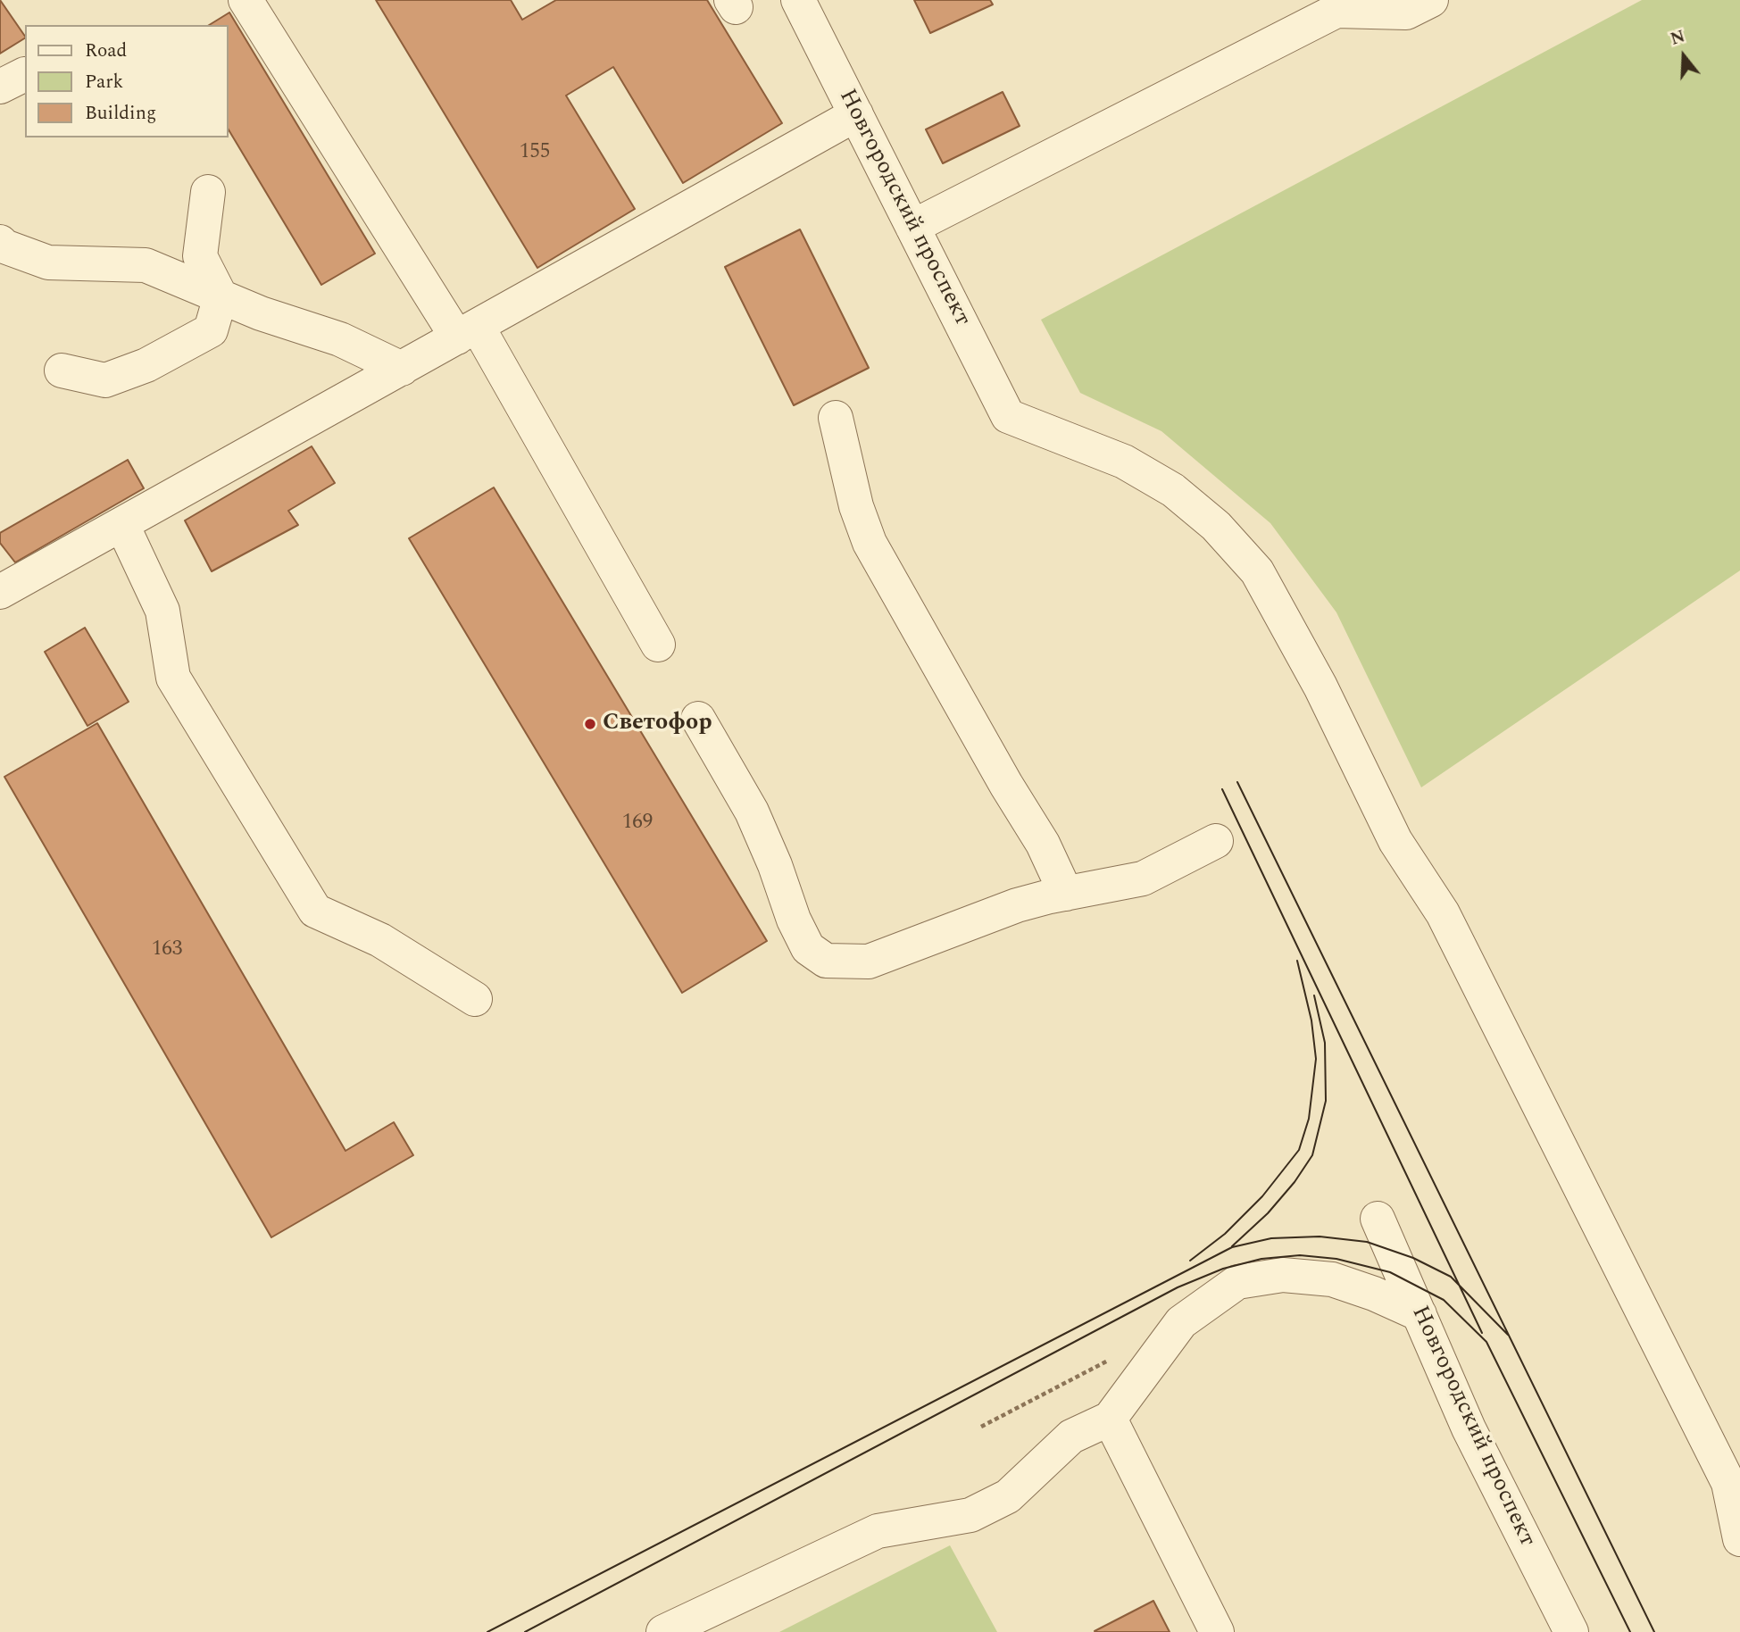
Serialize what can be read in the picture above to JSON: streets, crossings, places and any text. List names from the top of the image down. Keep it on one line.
{"streets":{"street":["Новгородский проспект"]},"places":["Светофор"],"house_numbers":["155","169","163"],"legend":["Road","Park","Building"],"north":"top"}
